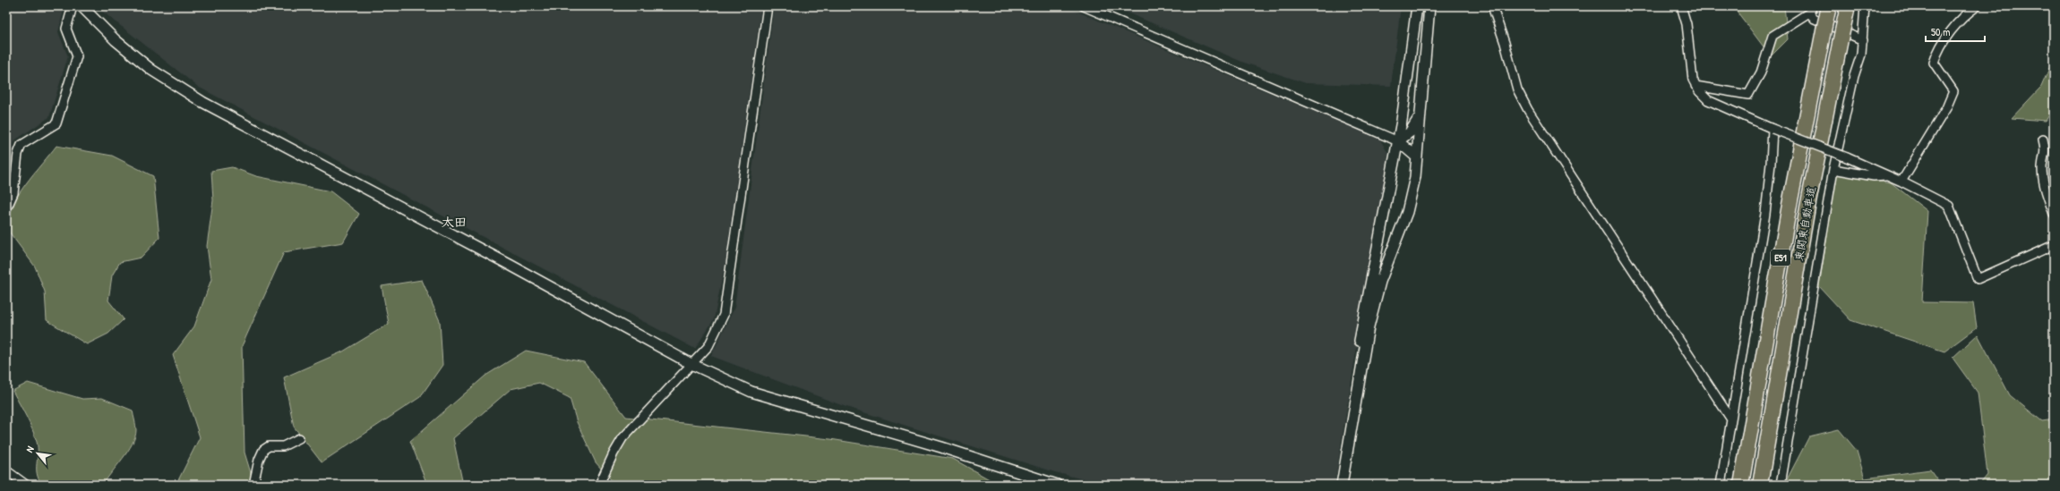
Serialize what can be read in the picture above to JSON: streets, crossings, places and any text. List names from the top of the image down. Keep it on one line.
{"streets":{"highway":["東関東自動車道","E51"]},"districts":["太田"],"scale_bar":"50 m","north":"top left"}
